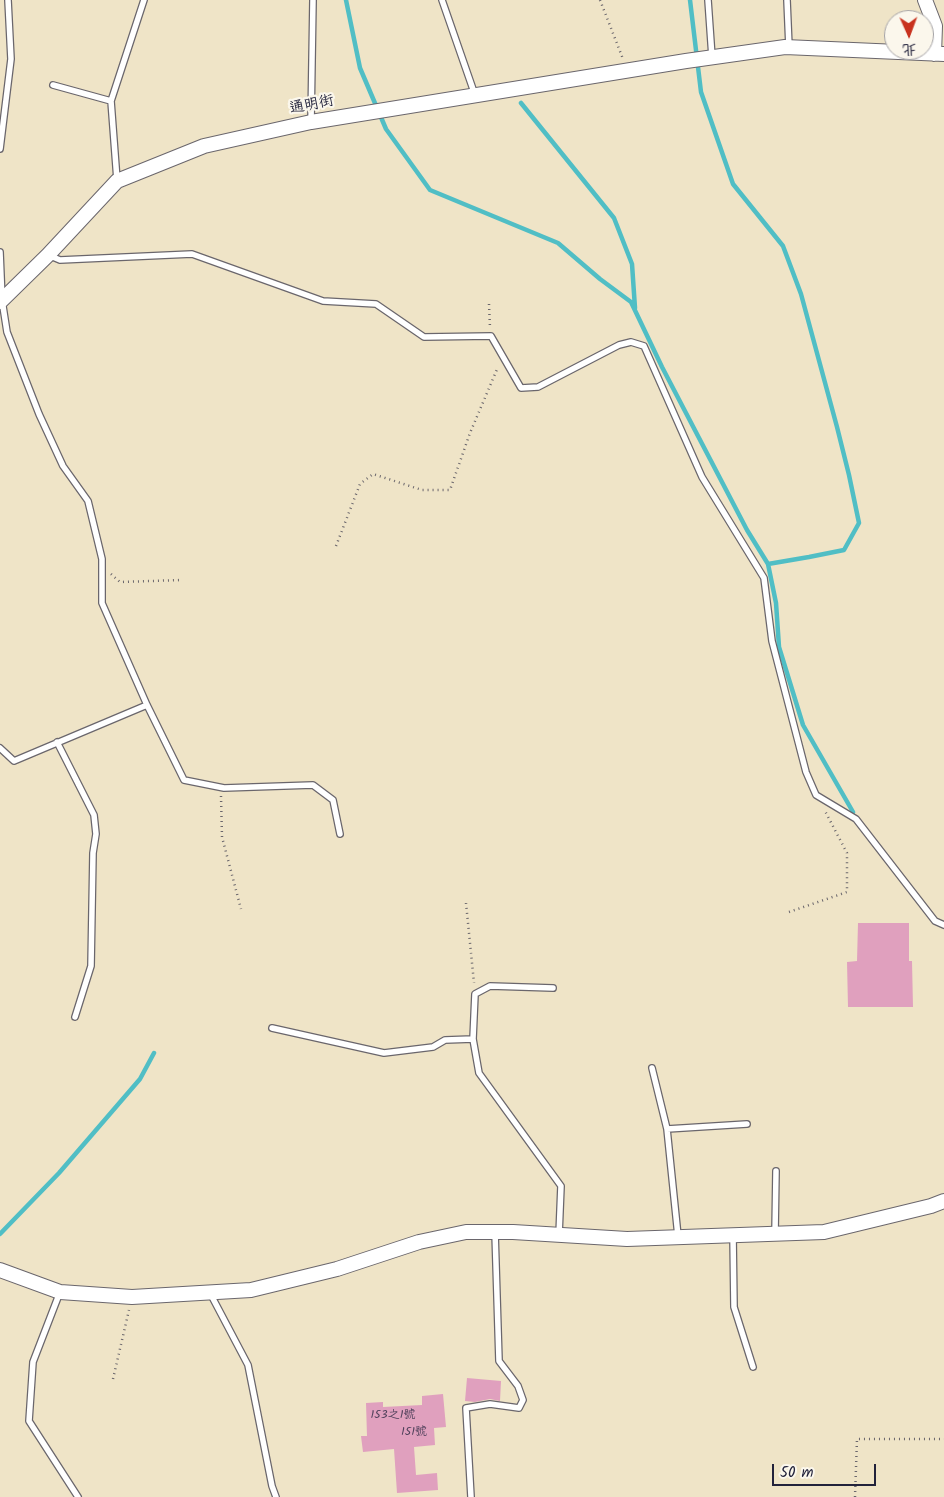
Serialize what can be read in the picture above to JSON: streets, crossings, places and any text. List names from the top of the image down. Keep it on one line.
{"streets":{"street":["通明街"]},"house_numbers":["153之1號","151號"],"scale_bar":"50 m","north":"bottom"}
